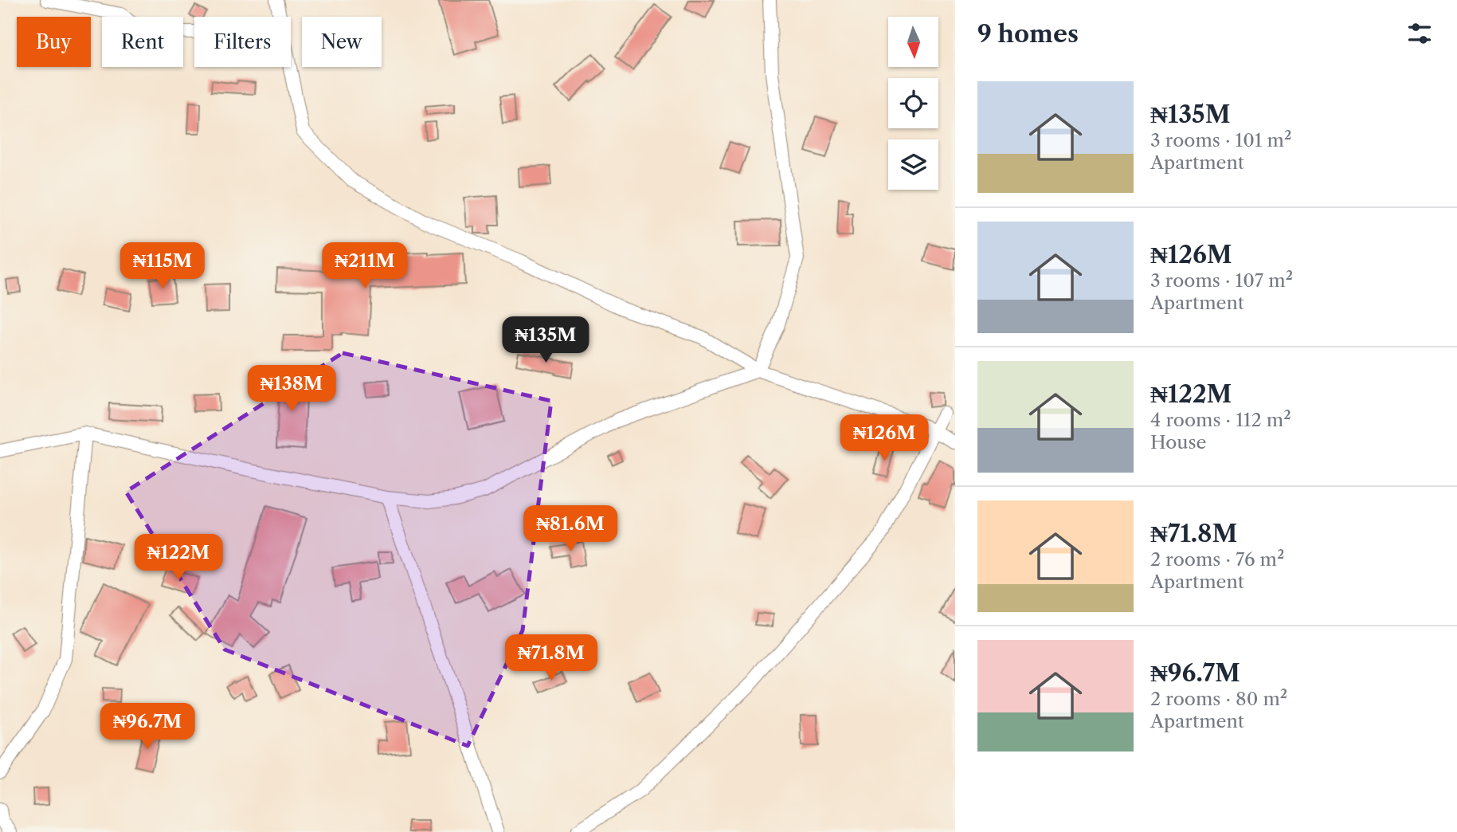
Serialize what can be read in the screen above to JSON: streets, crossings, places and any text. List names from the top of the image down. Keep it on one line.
{"north":"bottom","page":{"heading":"9 homes","chip":["Buy","Rent","Filters","New"],"list":[{"name":"₦135M","note":"3 rooms · 101 m² · Apartment"},{"name":"₦126M","note":"3 rooms · 107 m² · Apartment"},{"name":"₦122M","note":"4 rooms · 112 m² · House"},{"name":"₦71.8M","note":"2 rooms · 76 m² · Apartment"},{"name":"₦96.7M","note":"2 rooms · 80 m² · Apartment"}],"price":["₦115M","₦211M","₦135M","₦138M","₦126M","₦81.6M","₦122M","₦71.8M","₦96.7M"]}}
